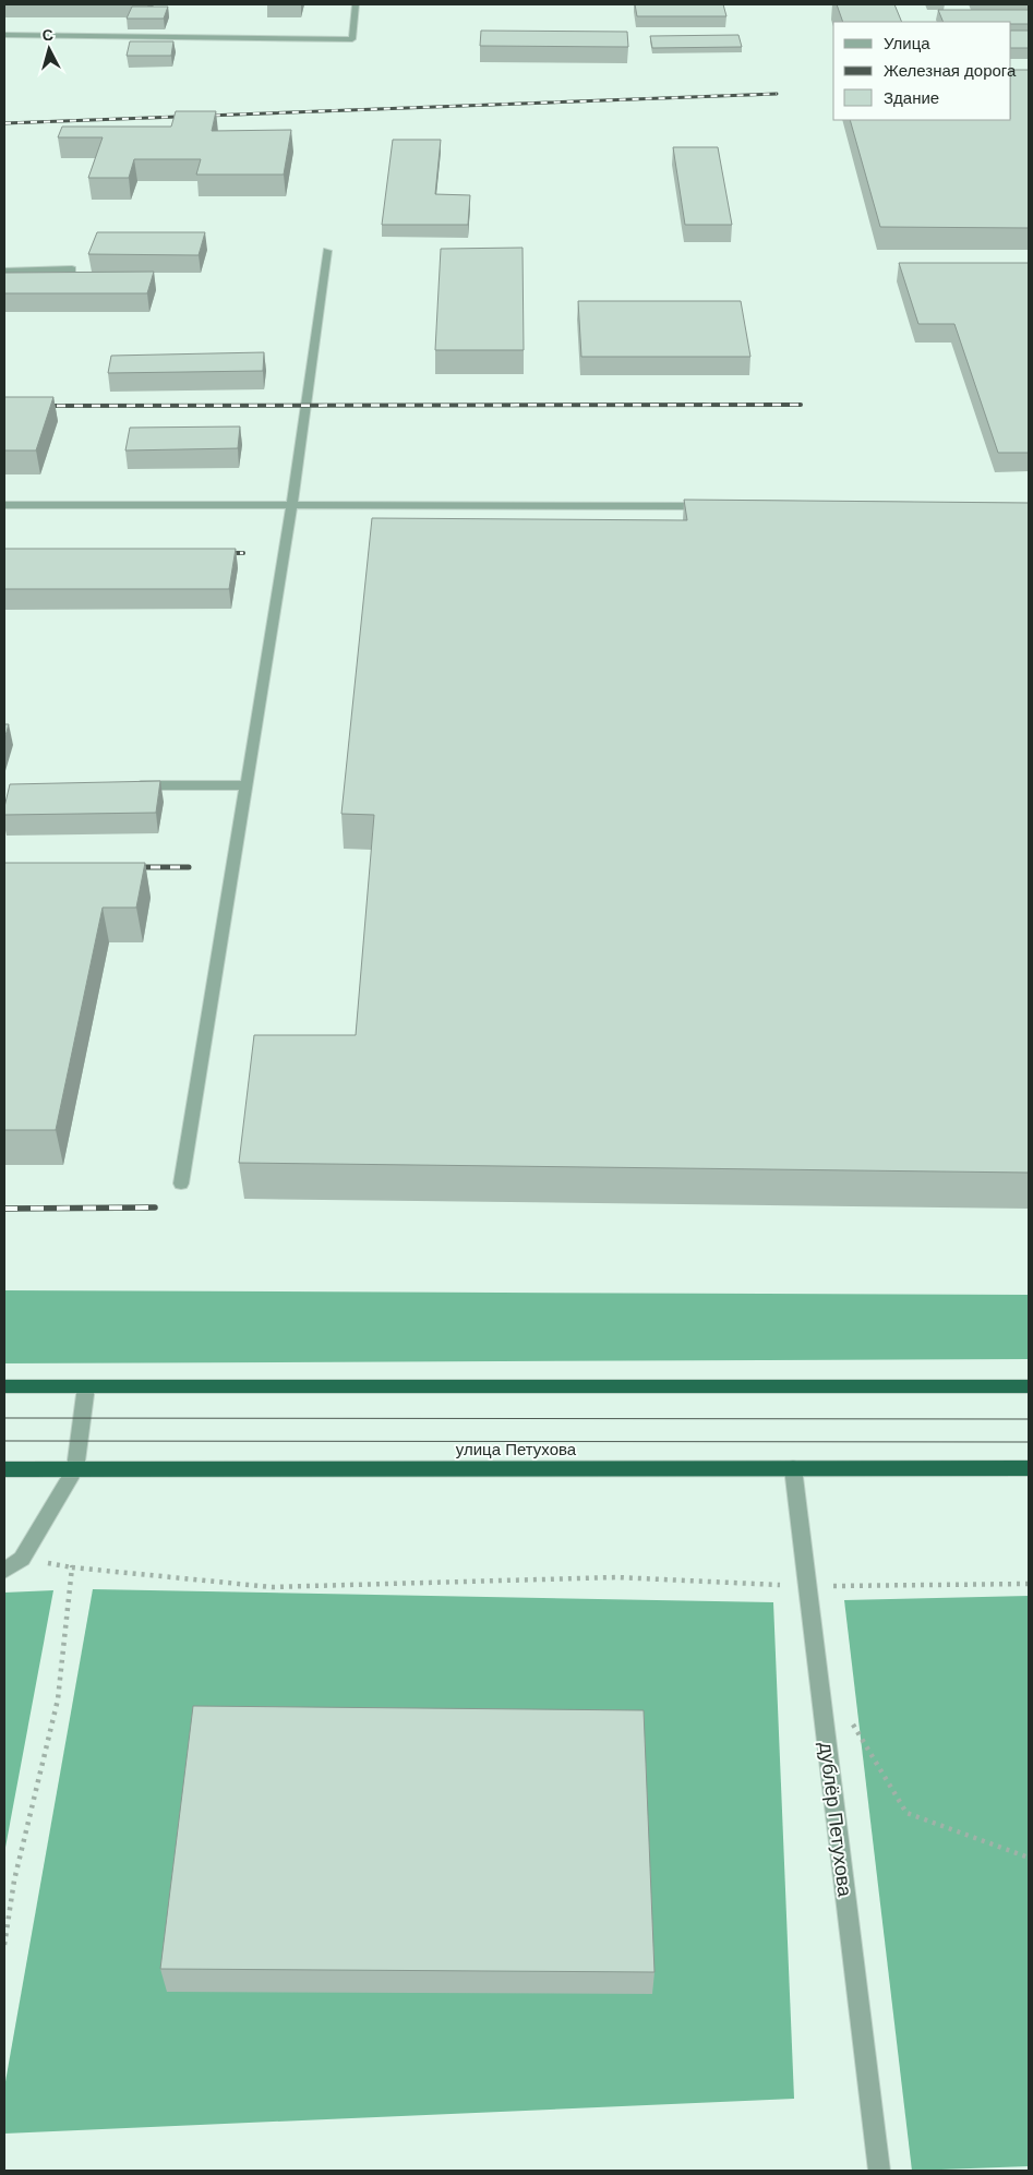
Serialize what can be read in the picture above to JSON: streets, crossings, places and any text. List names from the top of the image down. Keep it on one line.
{"streets":{"highway":["улица Петухова"],"street":["дублёр Петухова"]},"crossings":[["улица Петухова","дублёр Петухова"]],"legend":["Улица","Железная дорога","Здание"],"north":"top"}
